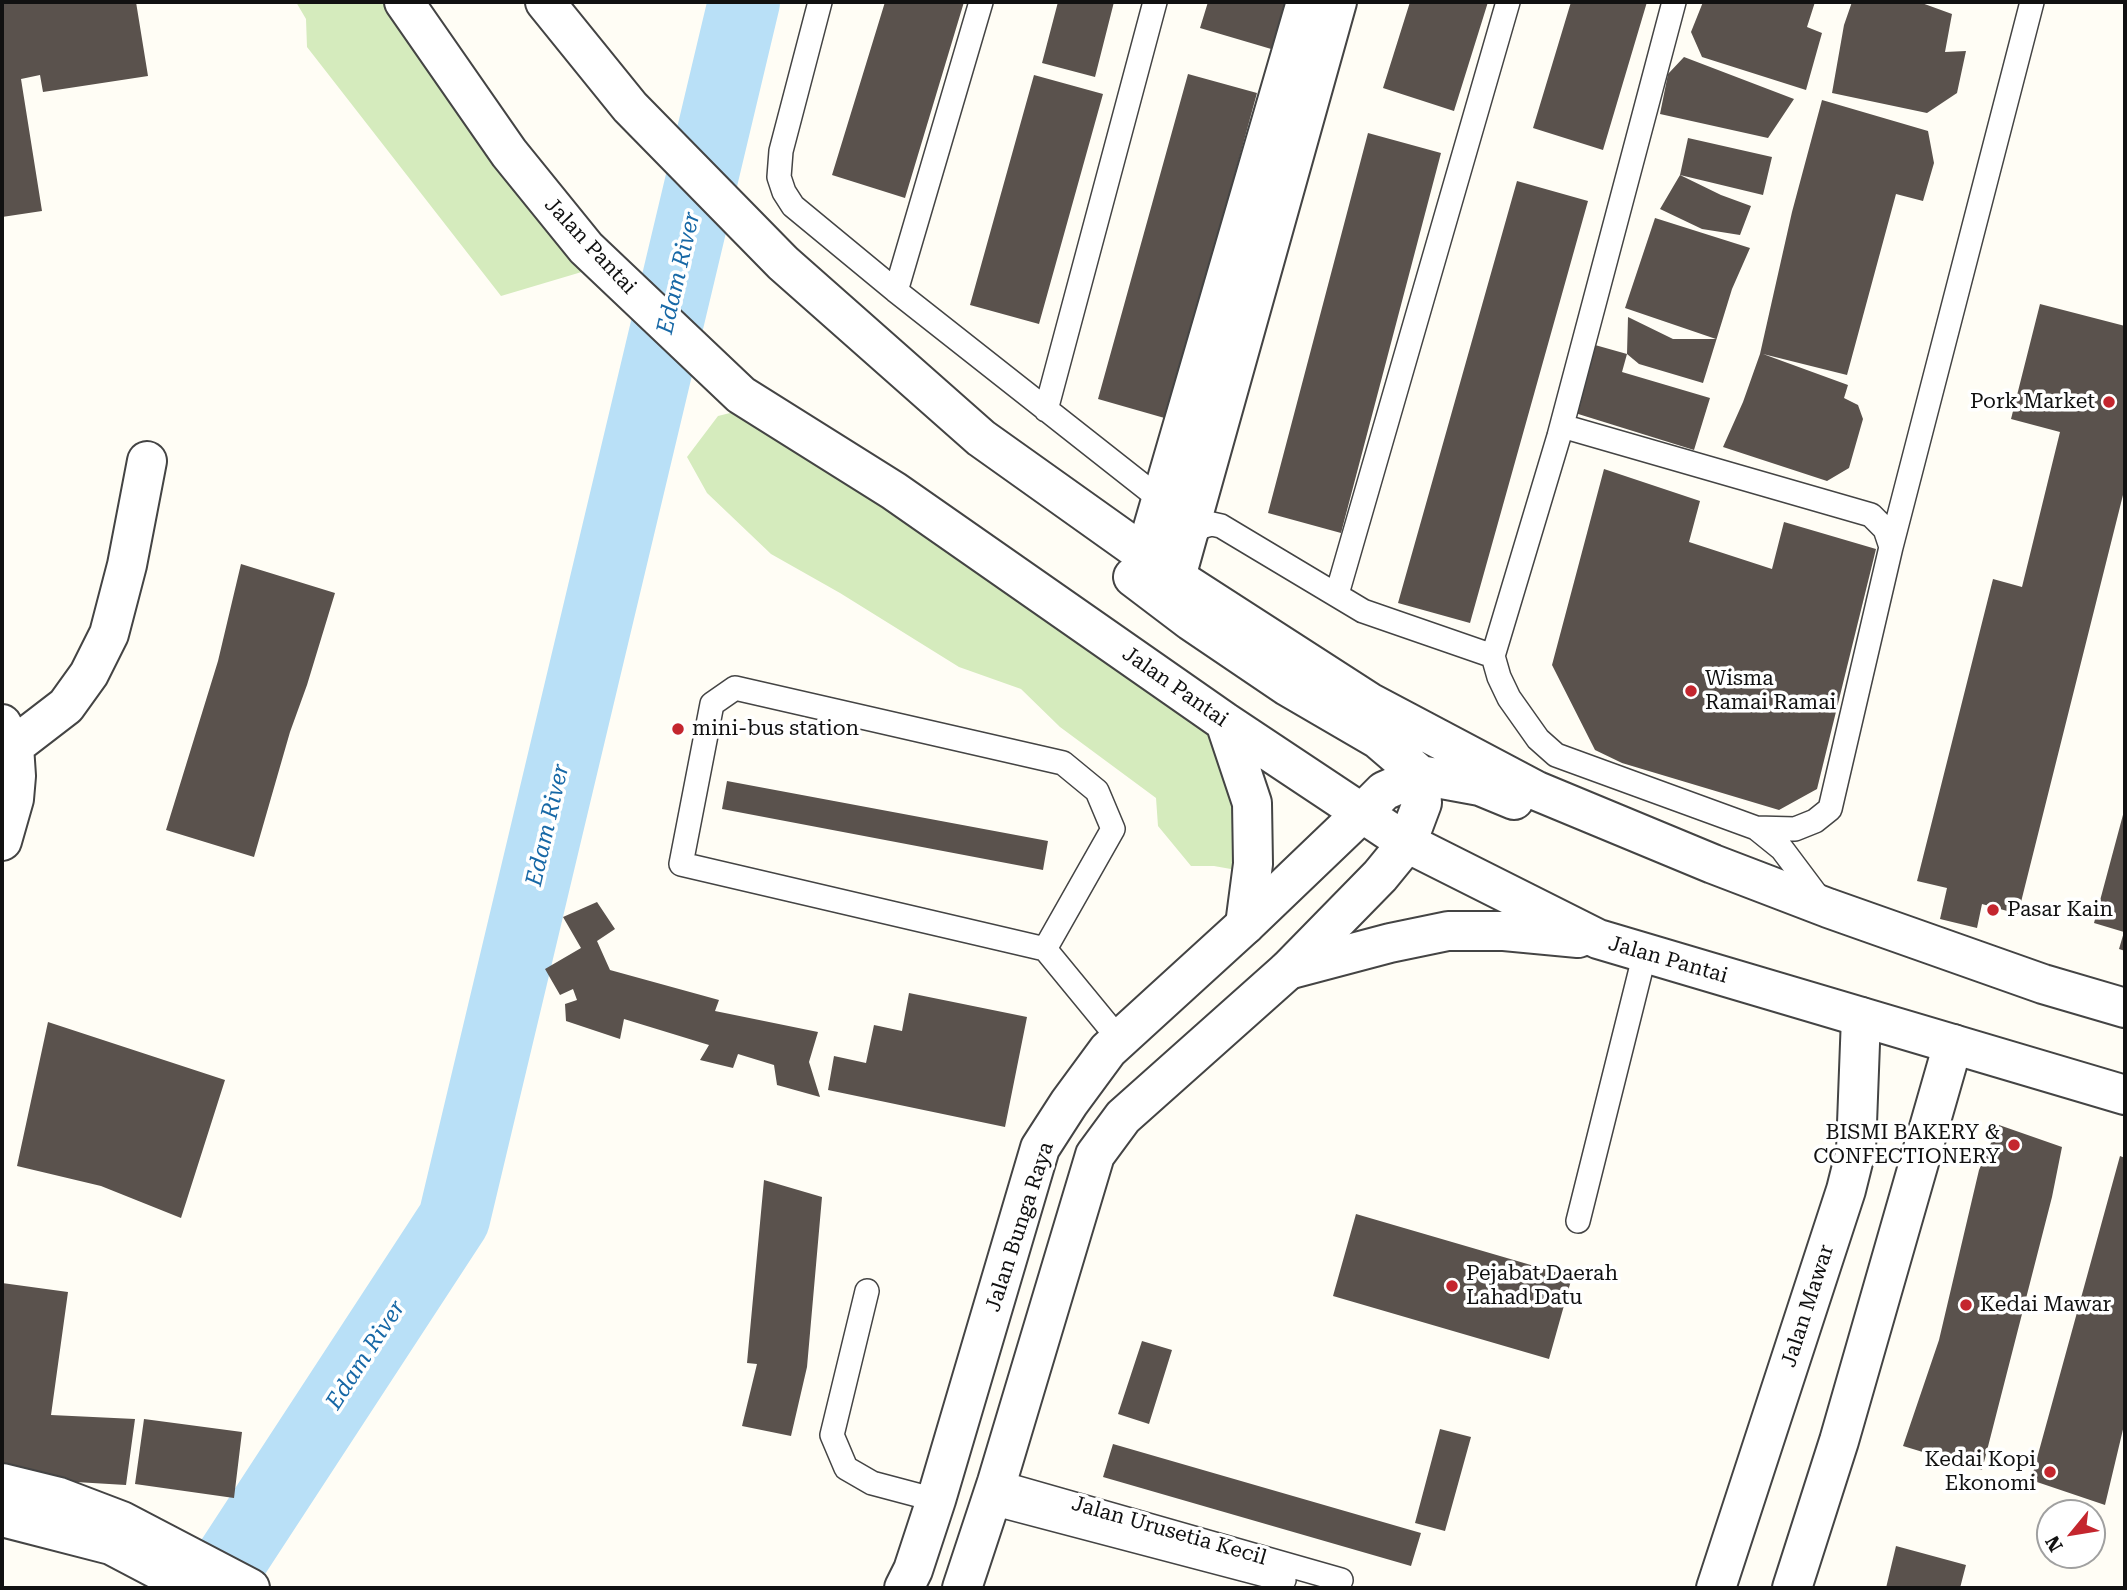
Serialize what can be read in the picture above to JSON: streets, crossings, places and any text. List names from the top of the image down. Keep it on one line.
{"streets":{"street":["Jalan Pantai","Jalan Bunga Raya","Jalan Mawar"],"lane":["Jalan Urusetia Kecil"]},"crossings":[["Jalan Pantai","Jalan Bunga Raya"],["Jalan Pantai","Jalan Mawar"]],"water":["Edam River"],"places":["Pork Market","Wisma Ramai Ramai","mini-bus station","Pasar Kain","BISMI BAKERY & CONFECTIONERY","Pejabat Daerah Lahad Datu","Kedai Mawar","Kedai Kopi Ekonomi"],"north":"bottom left"}
